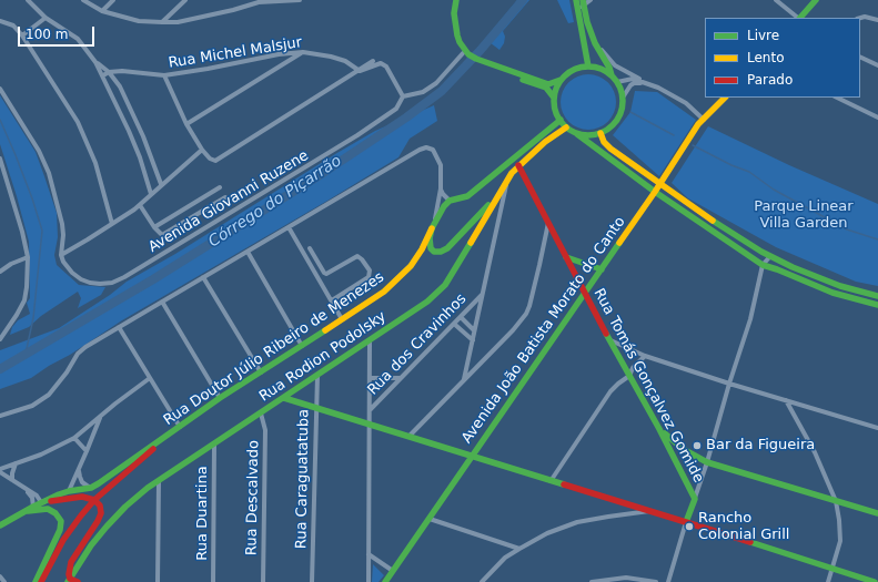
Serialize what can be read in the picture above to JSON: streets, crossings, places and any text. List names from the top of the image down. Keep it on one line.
{"streets":{"street":["Rua Michel Malsjur","Avenida Giovanni Ruzene","Avenida João Batista Morato do Canto","Rua dos Cravinhos","Rua Doutor Júlio Ribeiro de Menezes","Rua Rodion Podolsky","Rua Tomás Gonçalvez Gomide","Rua Caraguatatuba","Rua Descalvado","Rua Duartina"]},"crossings":[["Avenida João Batista Morato do Canto","Rua Tomás Gonçalvez Gomide"],["Rua Rodion Podolsky","Rua Tomás Gonçalvez Gomide"],["Rua Rodion Podolsky","Rua Caraguatatuba"],["Rua Rodion Podolsky","Rua Descalvado"],["Rua Rodion Podolsky","Rua Duartina"]],"water":["Córrego do Piçarrão"],"parks":["Parque Linear Villa Garden"],"places":["Bar da Figueira","Rancho Colonial Grill"],"legend":["Livre","Lento","Parado"],"scale_bar":"100 m"}
